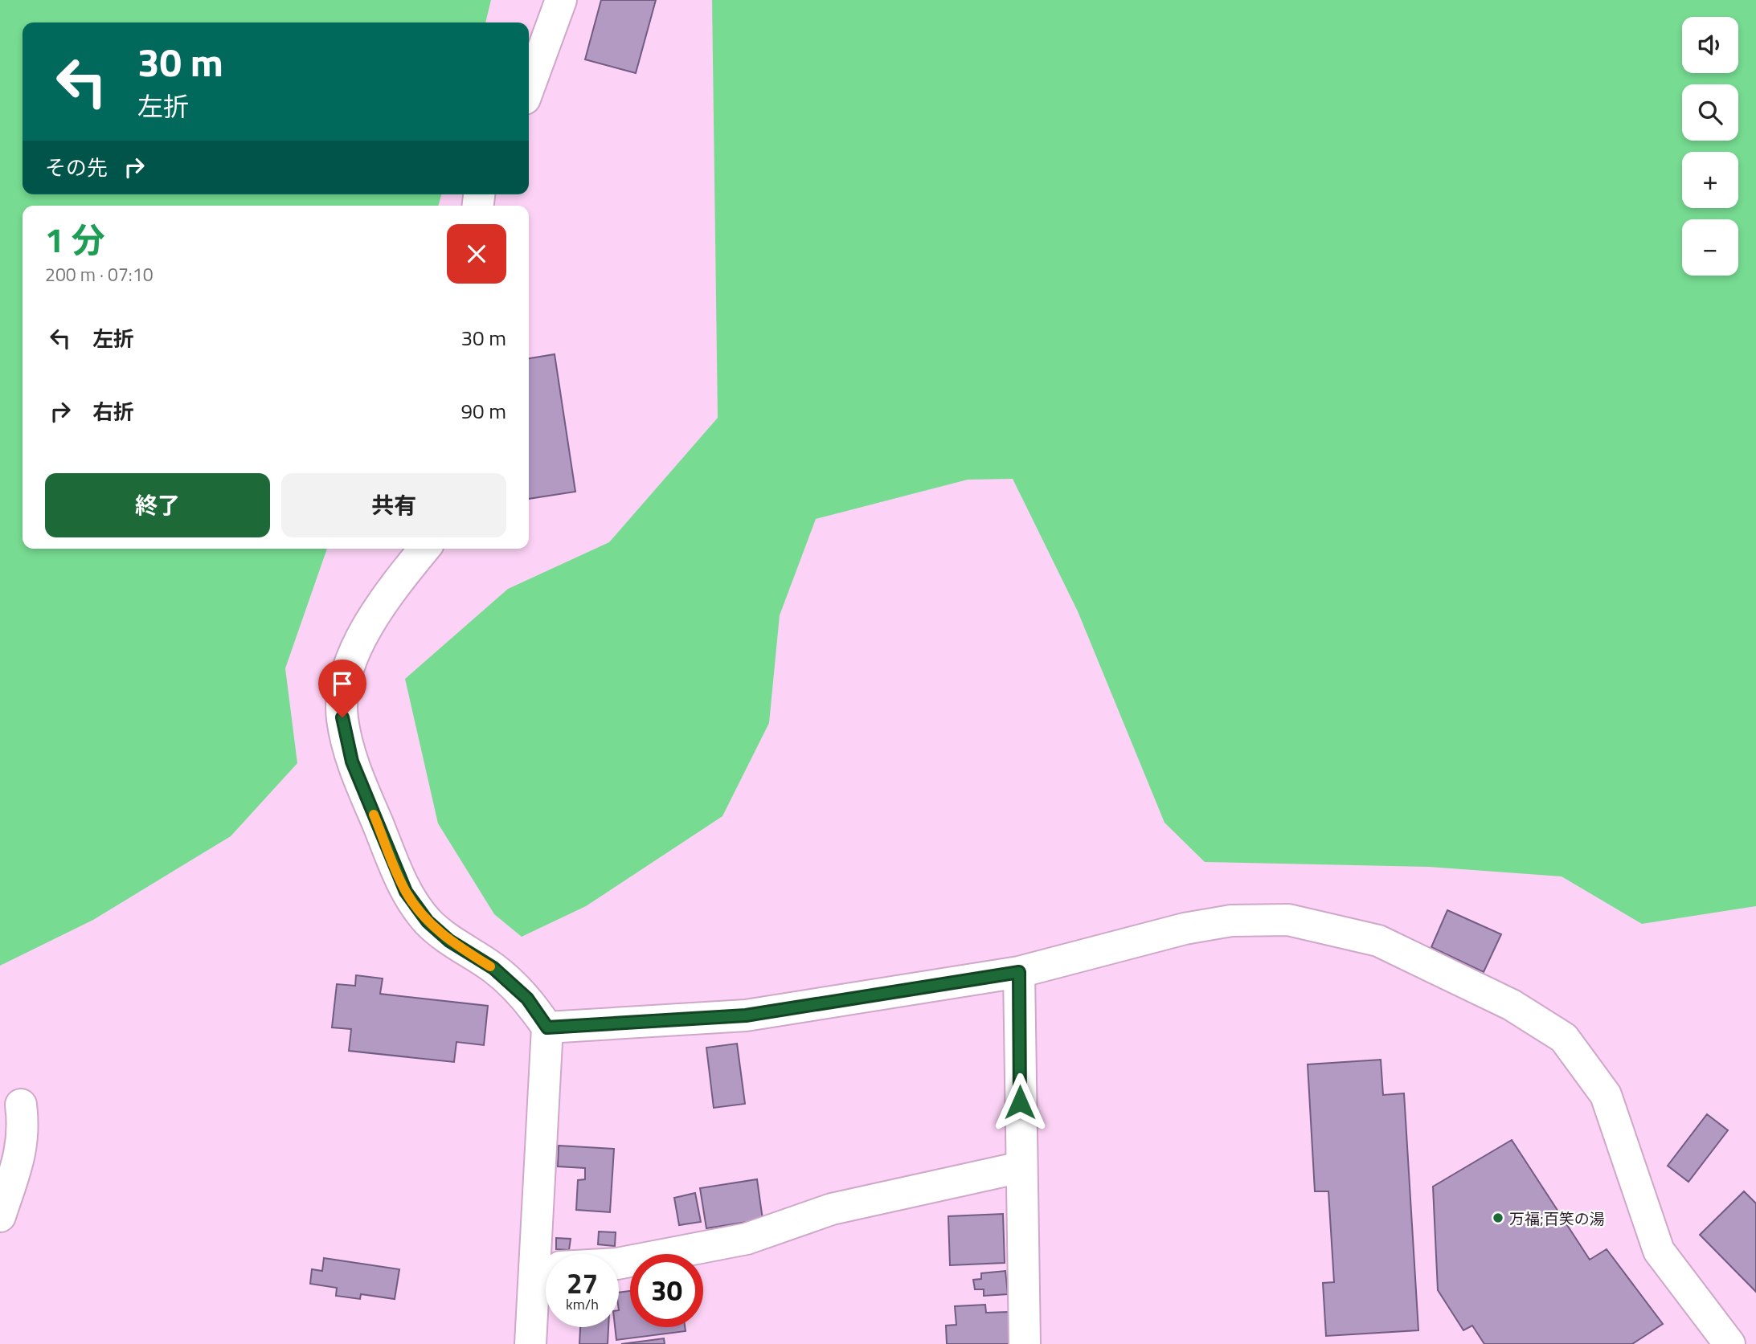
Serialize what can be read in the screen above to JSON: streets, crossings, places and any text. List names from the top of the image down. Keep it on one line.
{"places":["万福;百笑の湯"],"page":{"map_buttons":["+","−"],"turn":["30 m","左折"],"then":"その先","heading":["1 分","200 m · 07:10"],"list":[{"name":"左折","value":"30 m"},{"name":"右折","value":"90 m"}],"buttons":["終了","共有"],"speed":"27 km/h","limit":"30"}}
